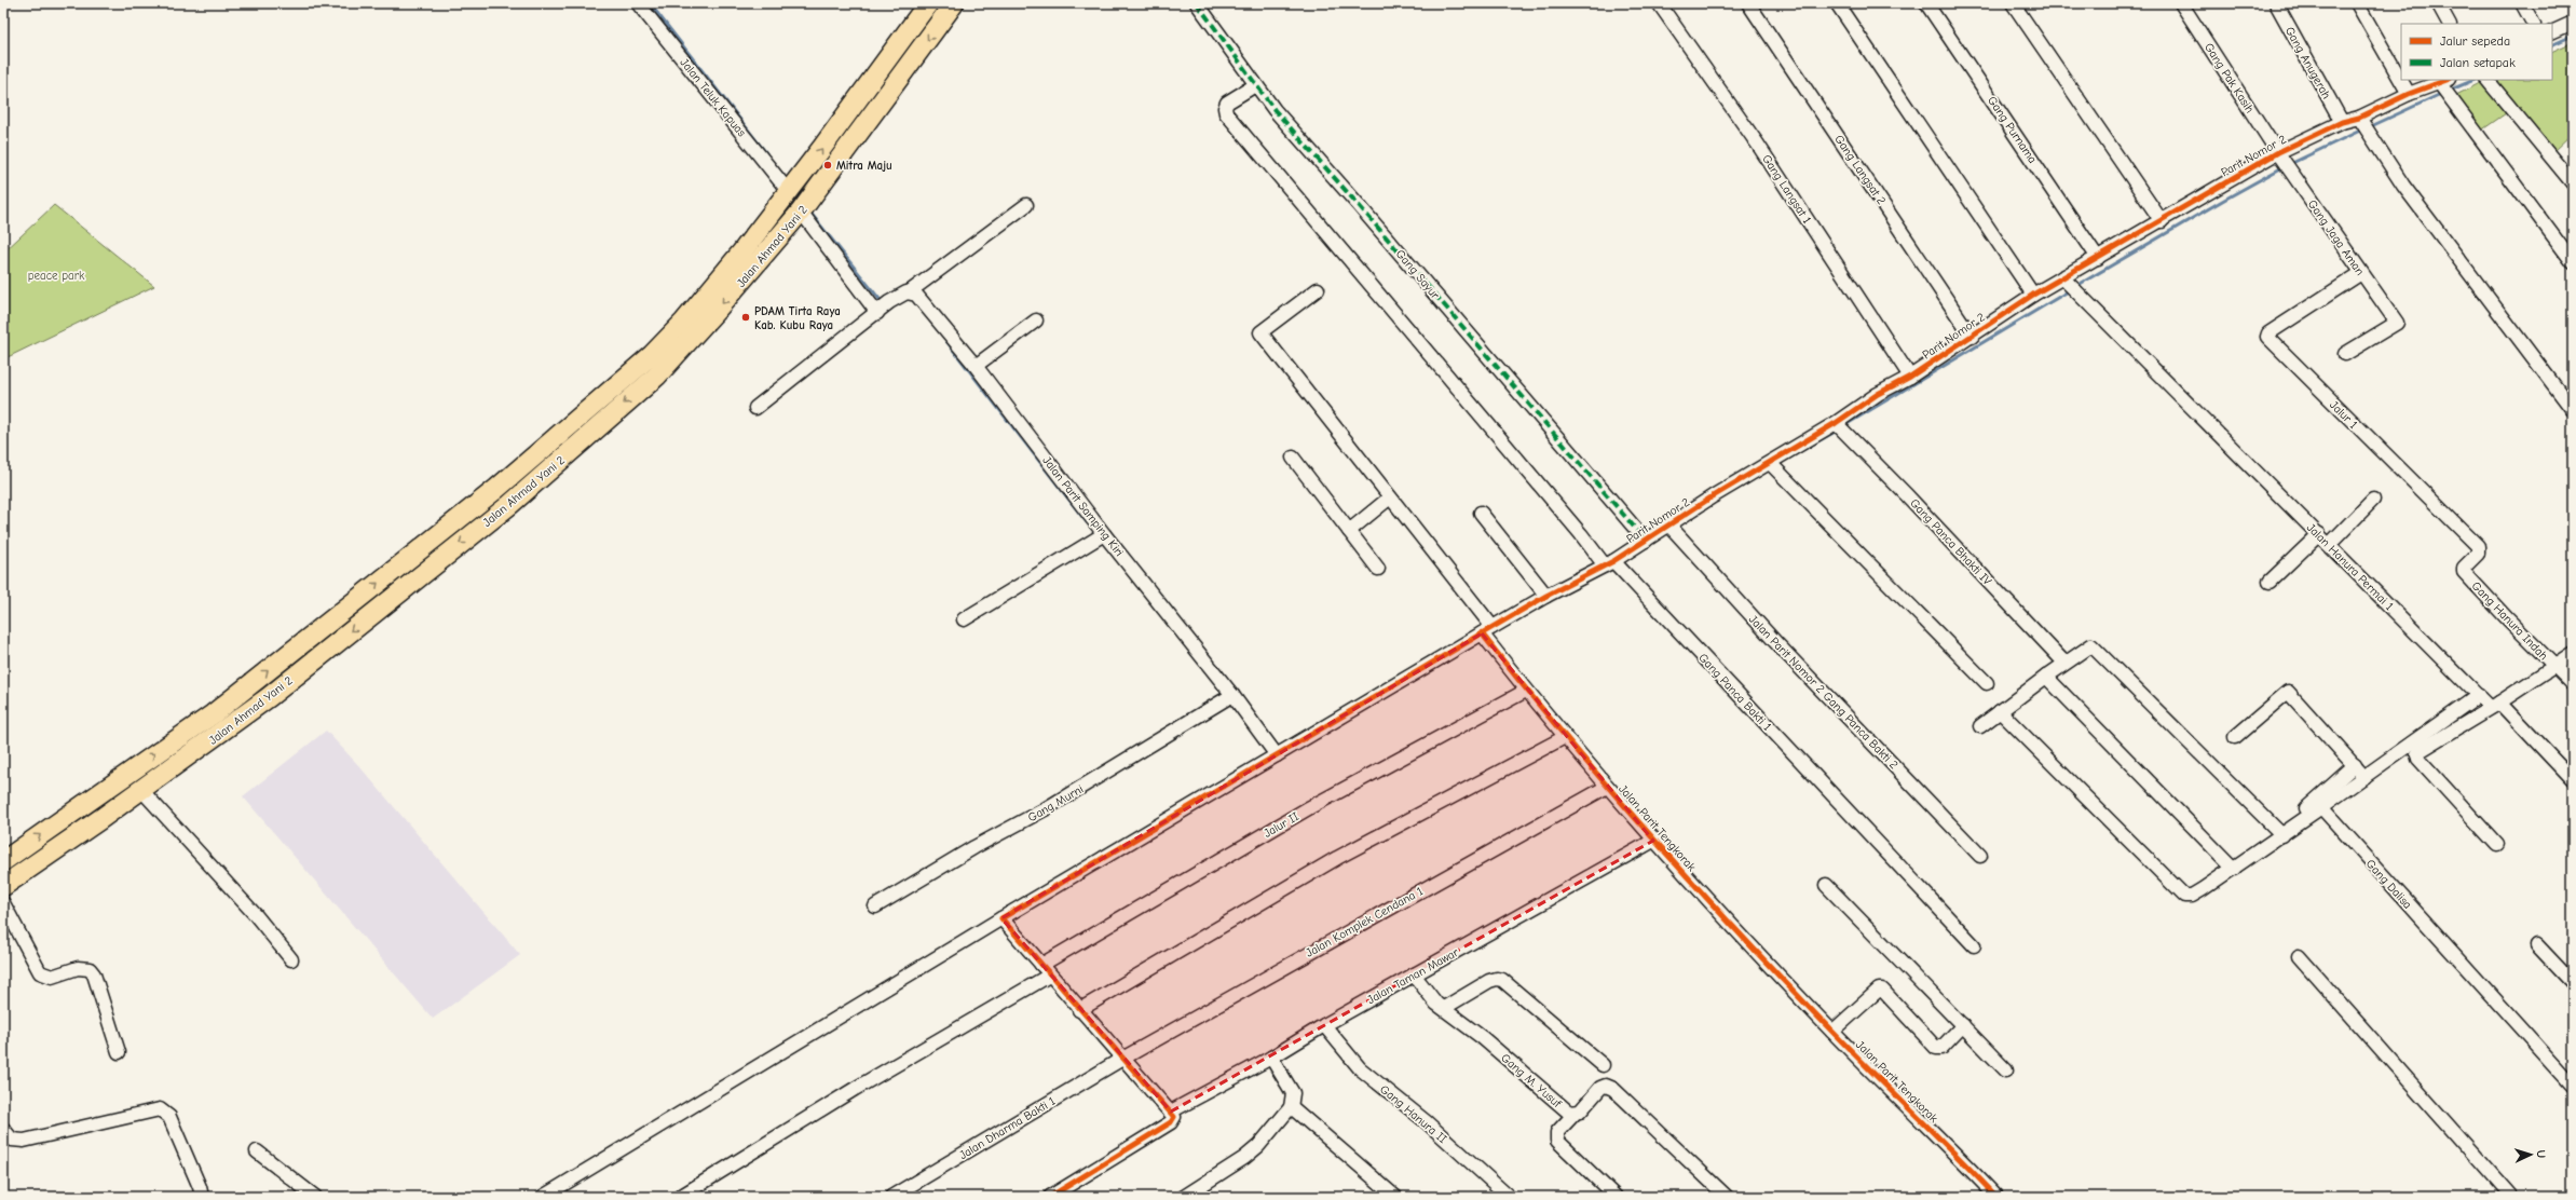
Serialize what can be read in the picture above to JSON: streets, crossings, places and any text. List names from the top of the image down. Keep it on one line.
{"streets":{"highway":["Jalan Ahmad Yani 2"],"street":["Gang Anugerah","Gang Pak Kasih","Jalan Teluk Kapuas","Gang Purnama","Parit Nomor 2","Gang Langsat 2","Gang Langsat 1","Gang Jaga Aman","Gang Sayur","Jalur 1","Jalan Parit Samping Kiri","Gang Panca Bhakti IV","Jalan Hanura Permai 1","Gang Hanura Indah","Gang Panca Bakti 1","Jalan Parit Nomor 2 Gang Panca Bakti 2","Gang Murni","Jalur II","Jalan Parit Tengkorak","Gang Dalisa","Jalan Komplek Cendana 1","Jalan Taman Mawar","Gang M. Yusuf","Gang Hanura II","Jalan Dharma Bakti 1"]},"crossings":[["Gang Anugerah","Parit Nomor 2"],["Gang Pak Kasih","Parit Nomor 2"],["Gang Pak Kasih","Gang Jaga Aman"],["Jalan Teluk Kapuas","Jalan Ahmad Yani 2"],["Gang Purnama","Parit Nomor 2"],["Parit Nomor 2","Gang Langsat 2"],["Parit Nomor 2","Gang Langsat 1"],["Parit Nomor 2","Gang Jaga Aman"],["Parit Nomor 2","Gang Sayur"],["Parit Nomor 2","Gang Panca Bhakti IV"],["Parit Nomor 2","Jalan Hanura Permai 1"],["Parit Nomor 2","Gang Panca Bakti 1"],["Parit Nomor 2","Jalan Parit Nomor 2 Gang Panca Bakti 2"],["Parit Nomor 2","Jalan Parit Tengkorak"],["Gang Jaga Aman","Jalur 1"],["Gang Sayur","Gang Panca Bakti 1"],["Jalur 1","Gang Hanura Indah"],["Jalan Parit Samping Kiri","Gang Murni"],["Jalur II","Jalan Parit Tengkorak"],["Jalan Parit Tengkorak","Jalan Komplek Cendana 1"],["Jalan Parit Tengkorak","Jalan Taman Mawar"],["Jalan Komplek Cendana 1","Jalan Dharma Bakti 1"],["Jalan Taman Mawar","Gang M. Yusuf"],["Jalan Taman Mawar","Gang Hanura II"]],"parks":["peace park"],"places":["Mitra Maju","PDAM Tirta Raya Kab. Kubu Raya"],"legend":["Jalur sepeda","Jalan setapak"],"north":"right"}
